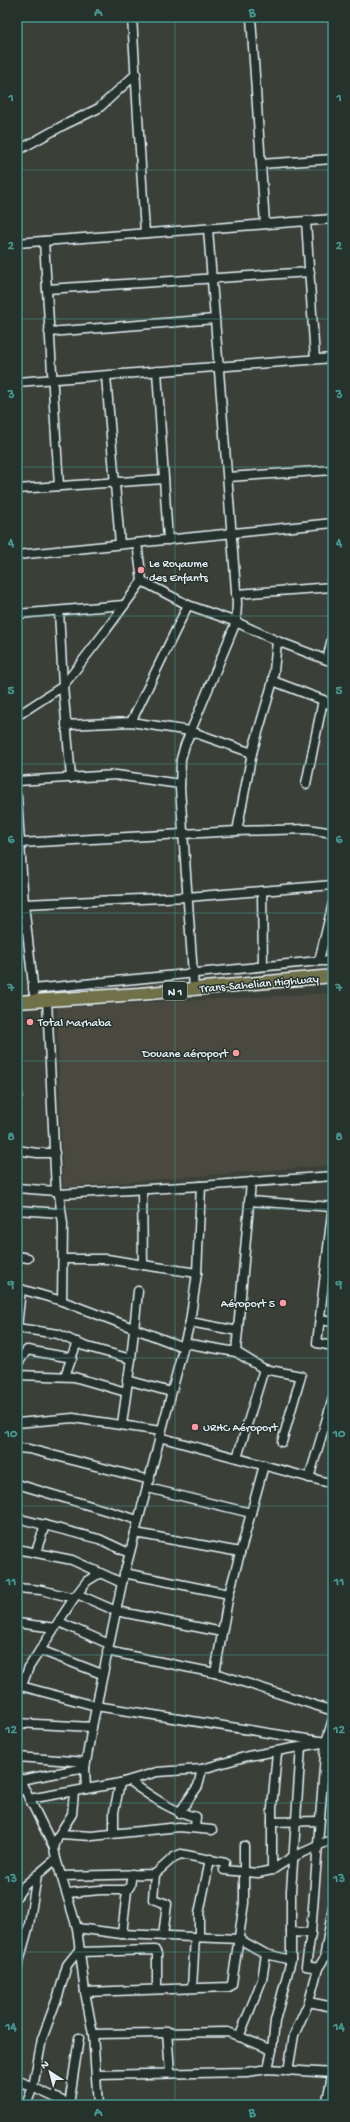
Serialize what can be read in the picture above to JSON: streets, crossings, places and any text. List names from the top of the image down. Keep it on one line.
{"streets":{"highway":["Trans-Sahelian Highway","N 1"]},"places":["Le Royaume des Enfants","Total Marhaba","Douane aéroport","Aéroport 5","URHC Aéroport"],"north":"top left","grid":{"columns":["A","B"],"rows":["1","2","3","4","5","6","7","8","9","10","11","12","13","14"]}}
